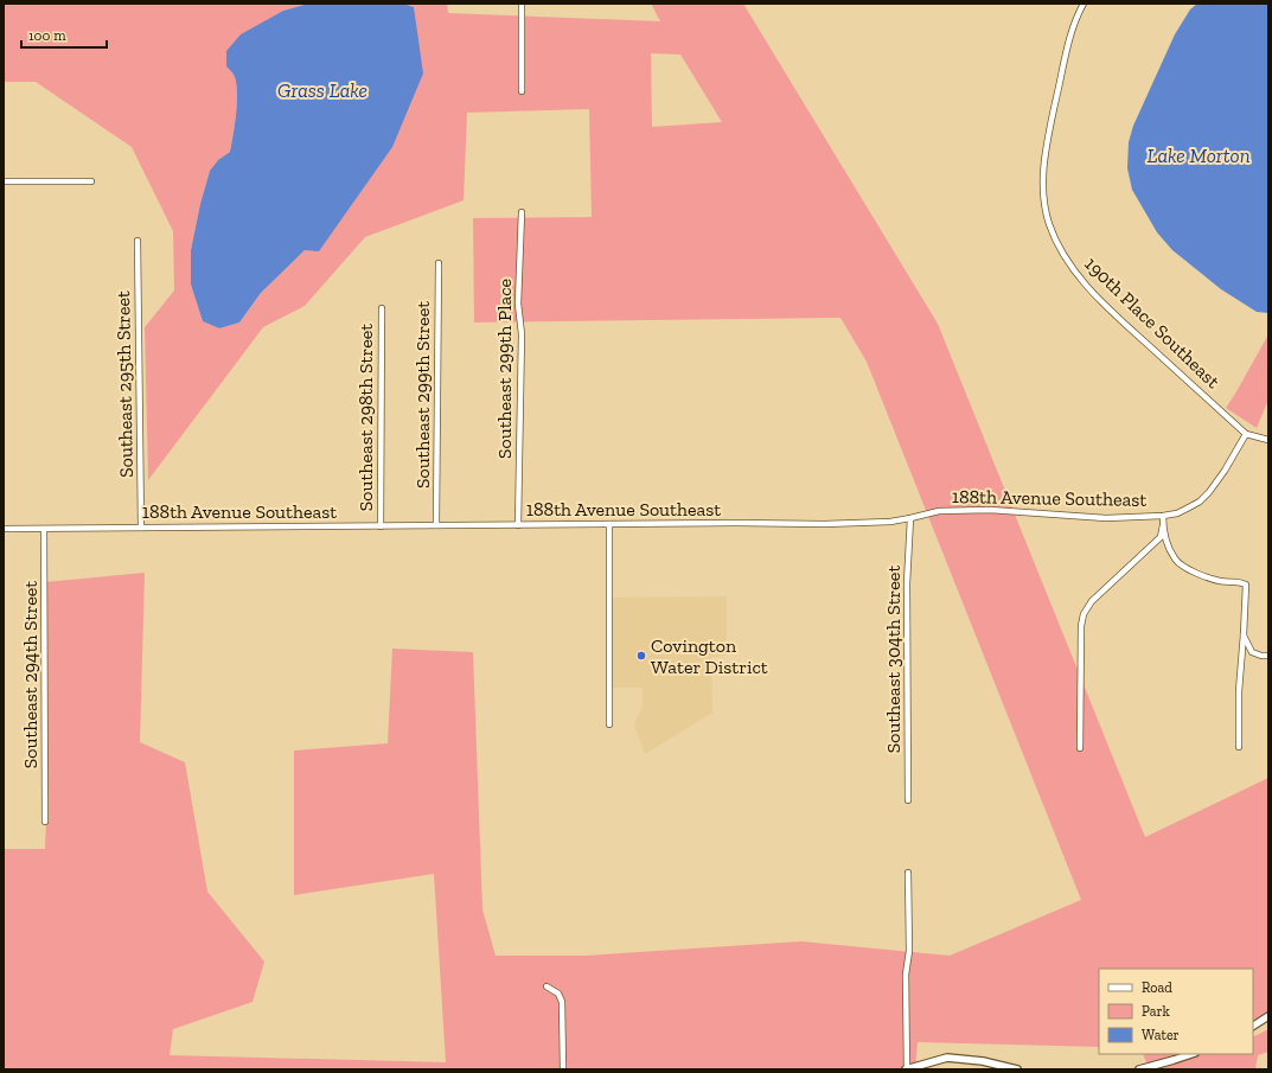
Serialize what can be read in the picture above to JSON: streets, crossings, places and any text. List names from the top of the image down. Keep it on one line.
{"streets":{"street":["190th Place Southeast","Southeast 299th Place","Southeast 295th Street","Southeast 299th Street","Southeast 298th Street","188th Avenue Southeast","Southeast 304th Street","Southeast 294th Street"]},"crossings":[["190th Place Southeast","188th Avenue Southeast"],["Southeast 299th Place","188th Avenue Southeast"],["Southeast 295th Street","188th Avenue Southeast"],["Southeast 299th Street","188th Avenue Southeast"],["Southeast 298th Street","188th Avenue Southeast"],["188th Avenue Southeast","Southeast 304th Street"],["188th Avenue Southeast","Southeast 294th Street"]],"water":["Grass Lake","Lake Morton"],"places":["Covington Water District"],"legend":["Road","Park","Water"],"scale_bar":"100 m"}
